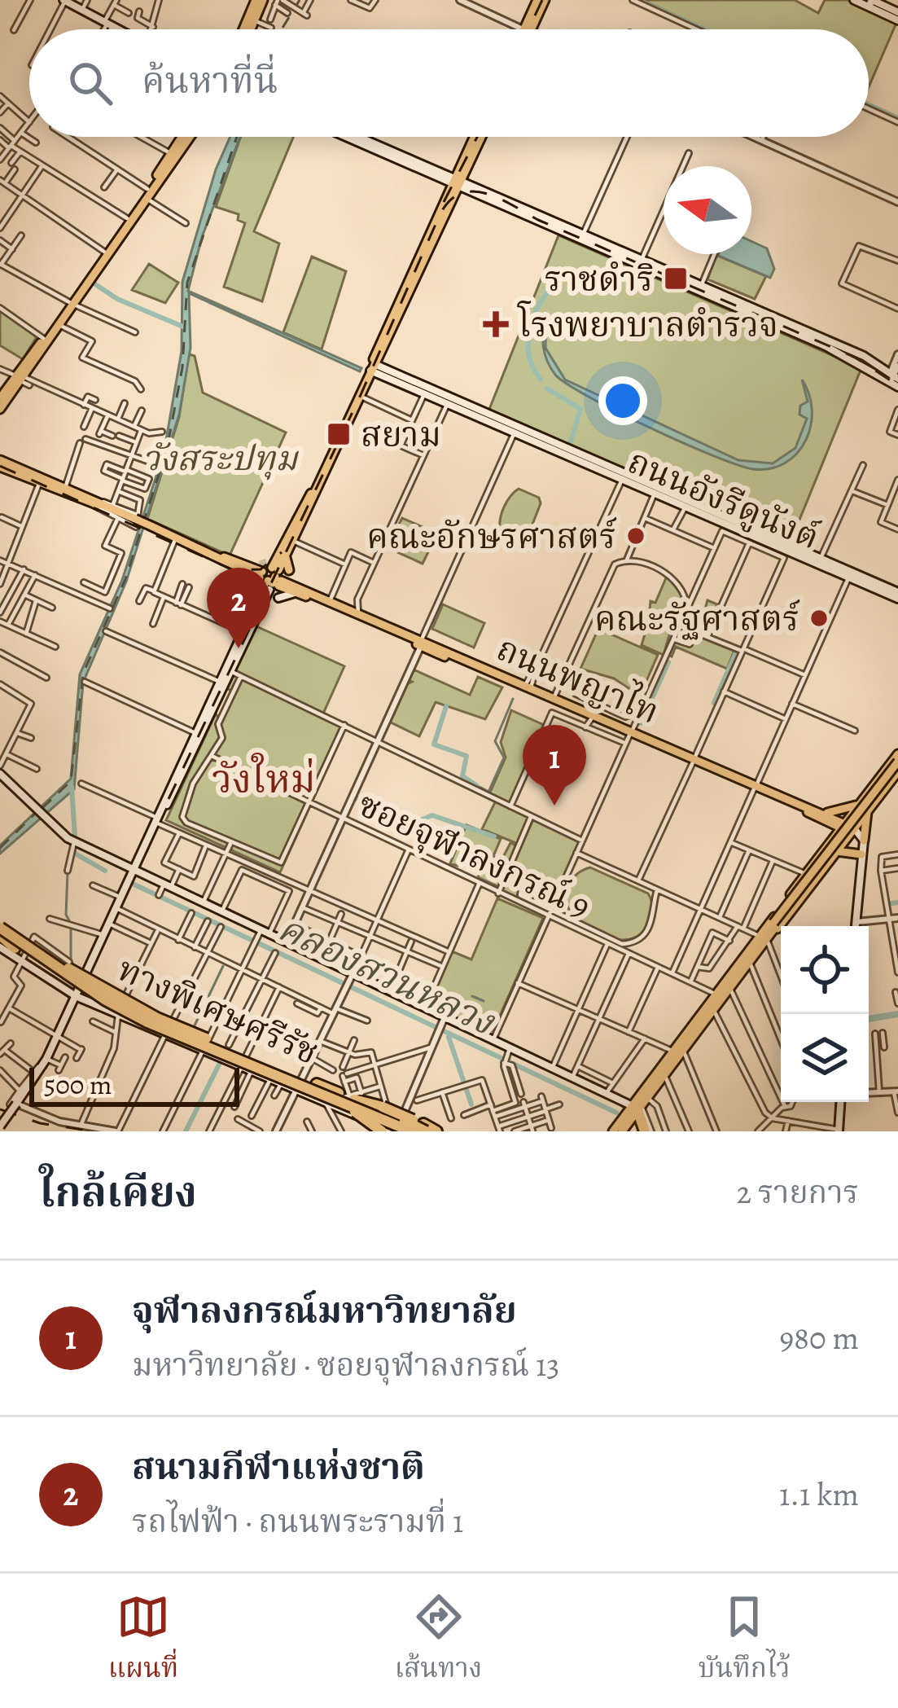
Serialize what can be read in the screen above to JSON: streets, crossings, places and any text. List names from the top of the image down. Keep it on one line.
{"streets":{"highway":["ทางพิเศษศรีรัช"],"main road":["ถนนอังรีดูนังต์","ถนนพญาไท"],"street":["ซอยจุฬาลงกรณ์ 9"]},"districts":["วังใหม่"],"water":["คลองสวนหลวง"],"parks":["วังสระปทุม"],"places":{"transit":["ราชดำริ","สยาม"],"health":["โรงพยาบาลตำรวจ"],"other":["คณะอักษรศาสตร์","คณะรัฐศาสตร์"]},"scale_bar":"500 m","north":"left","page":{"search":"ค้นหาที่นี่","pins":["2","1"],"scale":"500 m","heading":["ใกล้เคียง","2 รายการ"],"list":[{"mark":"1","name":"จุฬาลงกรณ์มหาวิทยาลัย","note":"มหาวิทยาลัย · ซอยจุฬาลงกรณ์ 13","value":"980 m"},{"mark":"2","name":"สนามกีฬาแห่งชาติ","note":"รถไฟฟ้า · ถนนพระรามที่ 1","value":"1.1 km"}],"nav":["แผนที่","เส้นทาง","บันทึกไว้"]}}
